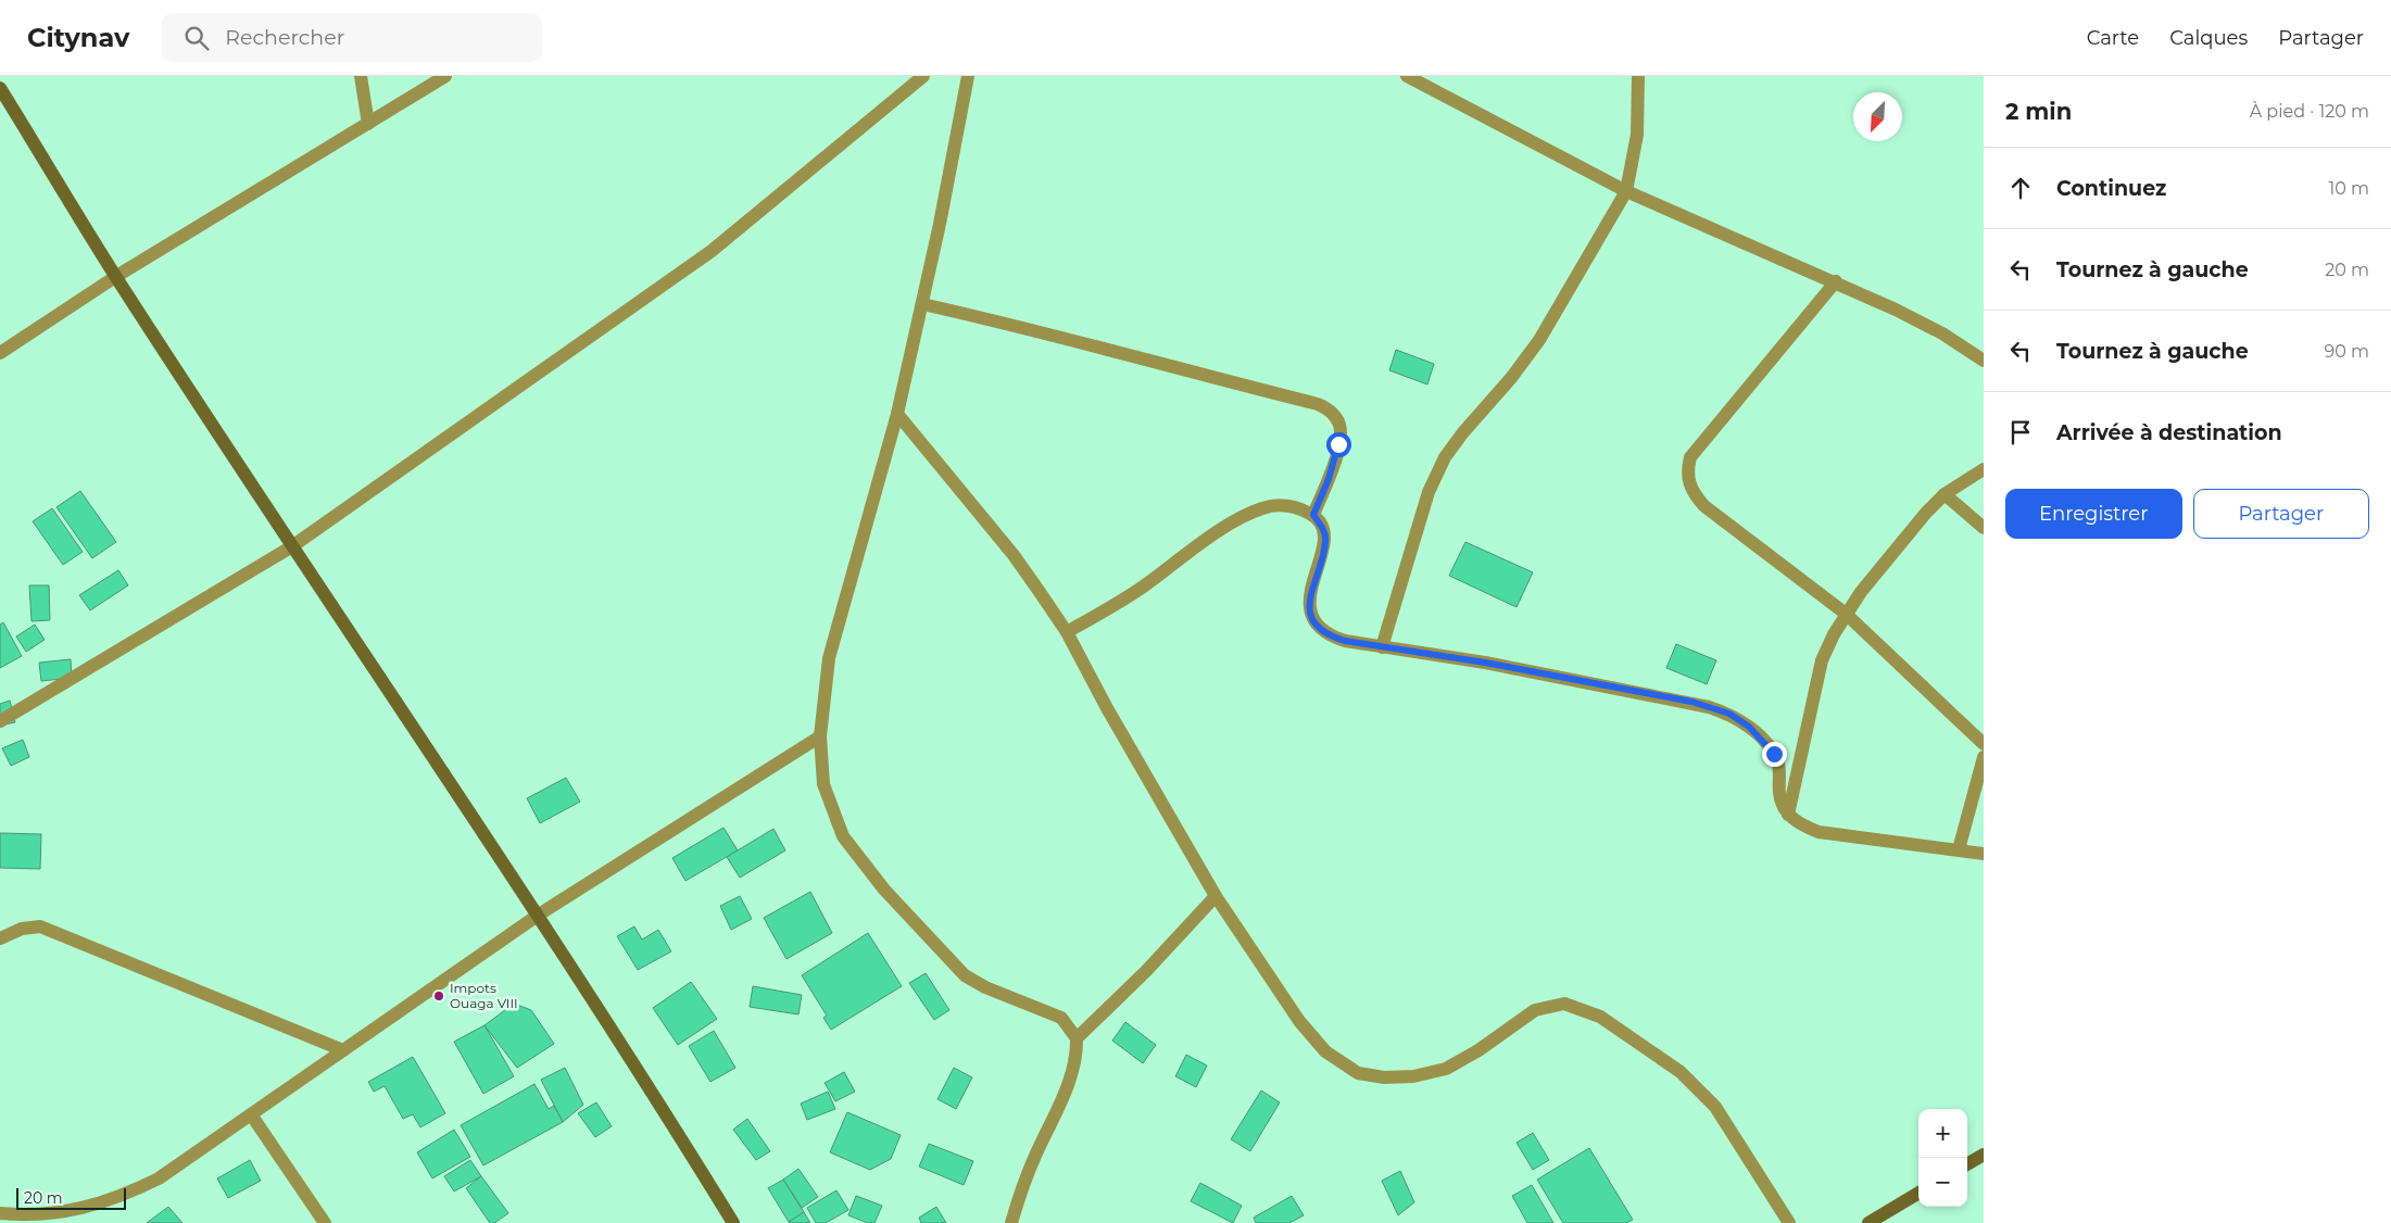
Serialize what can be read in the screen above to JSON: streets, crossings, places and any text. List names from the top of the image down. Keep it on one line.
{"places":["Impots Ouaga VIII"],"scale_bar":"20 m","north":"bottom left","page":{"header":"Citynav","search":"Rechercher","nav":["Carte","Calques","Partager"],"heading":["2 min","À pied · 120 m"],"list":[["Continuez","10 m"],["Tournez à gauche","20 m"],["Tournez à gauche","90 m"],"Arrivée à destination"],"buttons":["Enregistrer","Partager"],"map_buttons":["+","−"],"scale":"20 m"}}
